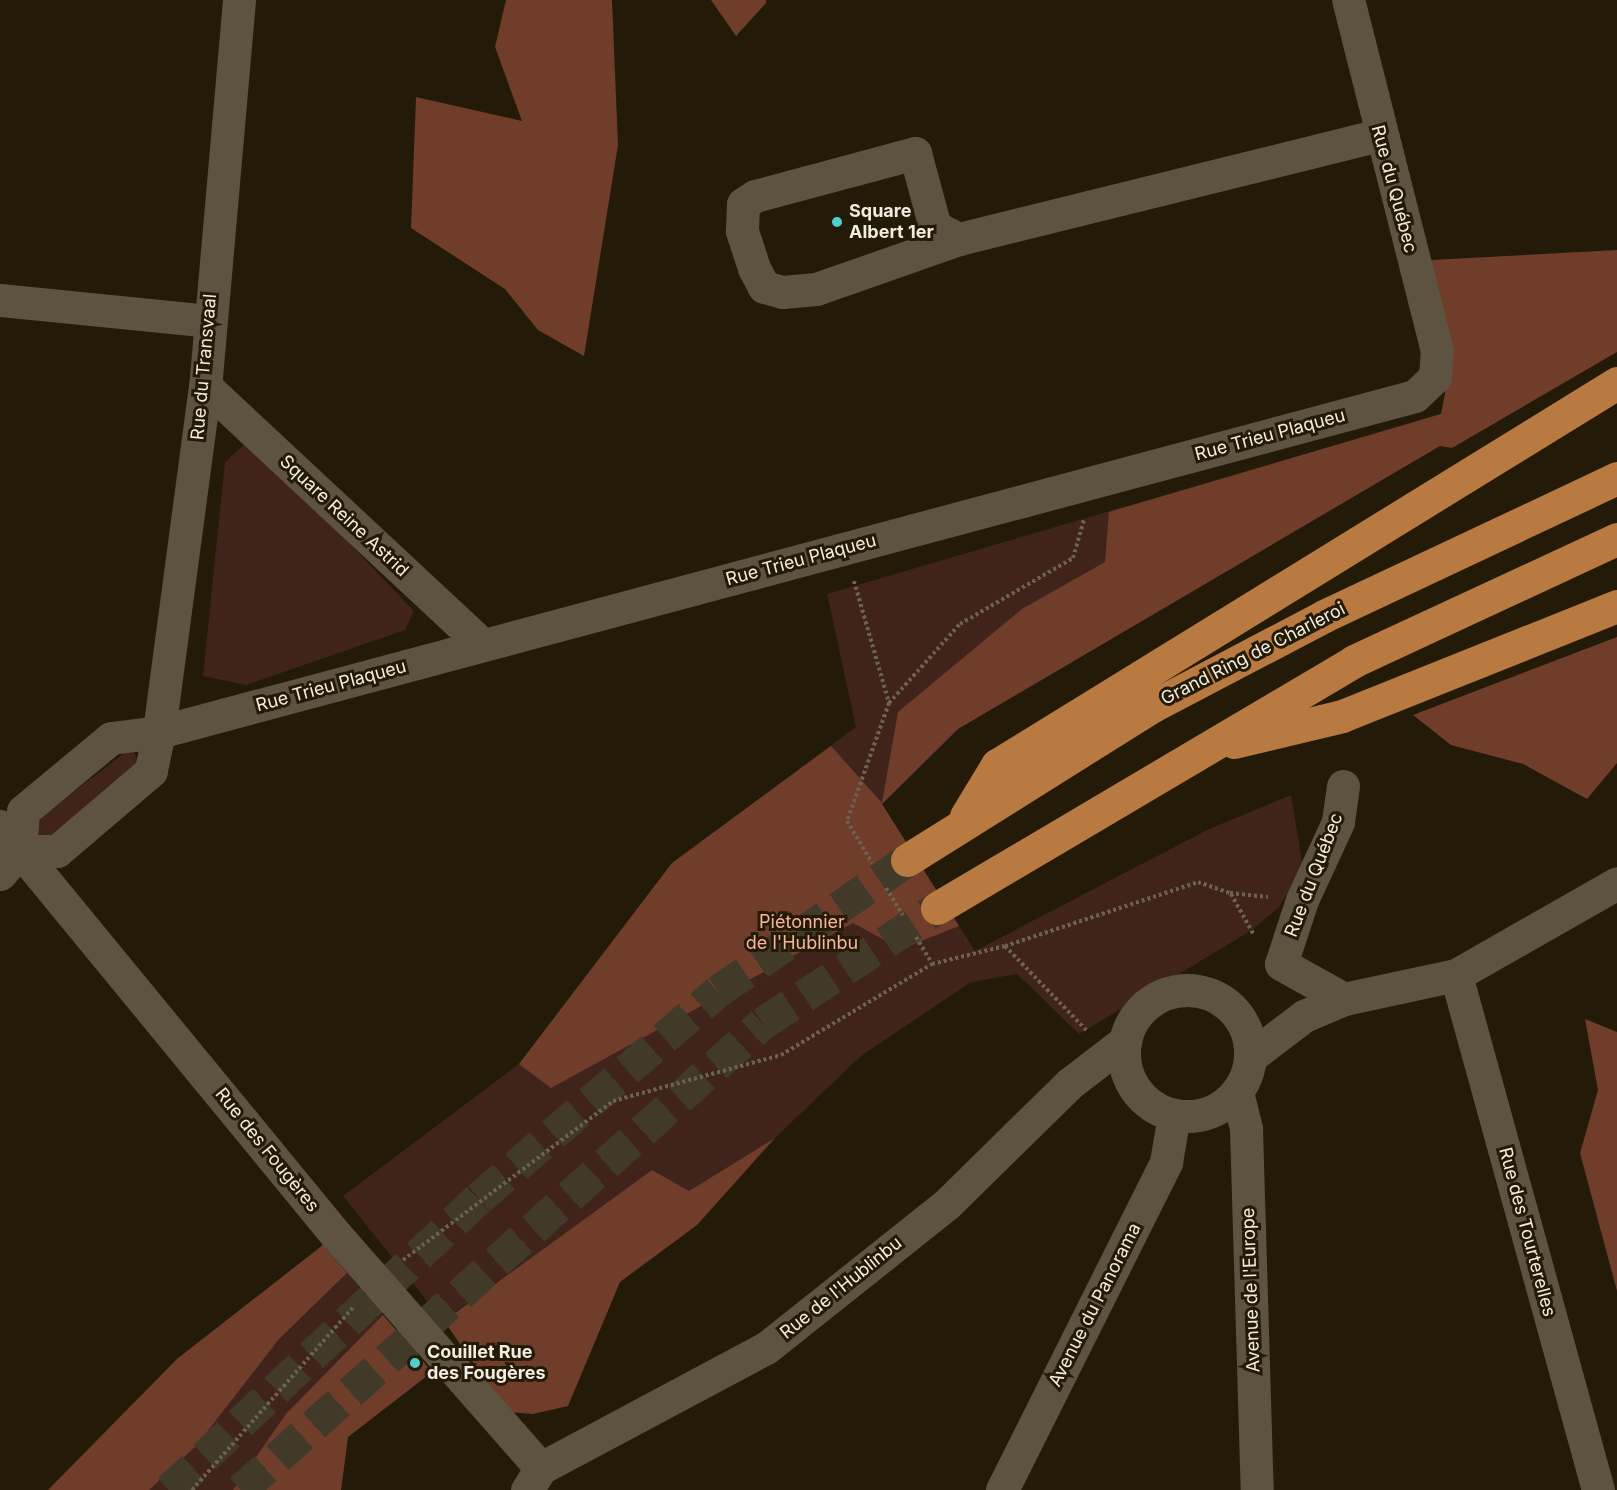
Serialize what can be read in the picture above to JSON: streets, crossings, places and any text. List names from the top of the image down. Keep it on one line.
{"streets":{"highway":["Grand Ring de Charleroi"],"street":["Rue du Québec","Rue du Transvaal","Rue Trieu Plaqueu","Square Reine Astrid","Rue des Fougères","Rue des Tourterelles","Rue de l'Hublinbu","Avenue de l'Europe","Avenue du Panorama"]},"crossings":[["Rue du Québec","Rue Trieu Plaqueu"],["Rue du Transvaal","Rue Trieu Plaqueu"],["Rue du Transvaal","Square Reine Astrid"],["Rue du Transvaal","Rue des Fougères"],["Rue Trieu Plaqueu","Square Reine Astrid"],["Rue des Fougères","Rue de l'Hublinbu"],["Rue de l'Hublinbu","Avenue de l'Europe"],["Rue de l'Hublinbu","Avenue du Panorama"],["Avenue de l'Europe","Avenue du Panorama"]],"parks":["Piétonnier de l'Hublinbu"],"places":["Square Albert 1er","Couillet Rue des Fougères"]}
